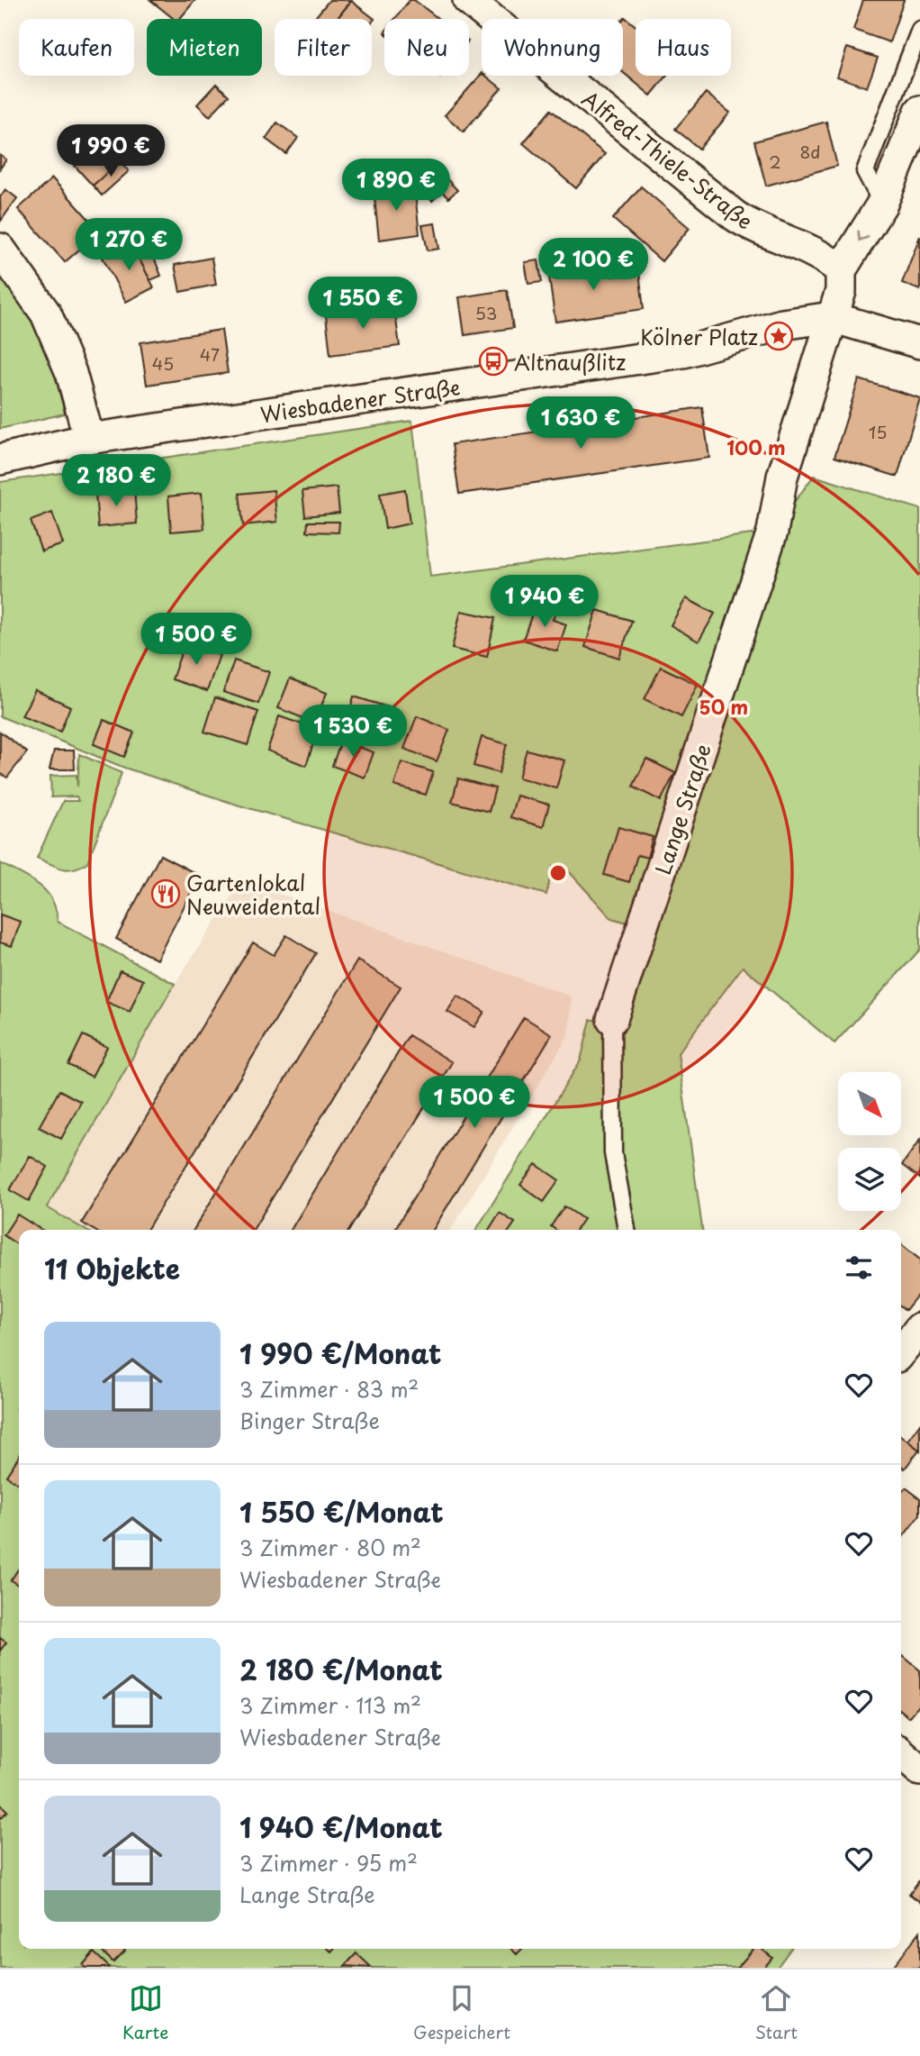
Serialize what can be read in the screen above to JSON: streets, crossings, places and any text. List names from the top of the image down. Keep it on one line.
{"streets":{"street":["Alfred-Thiele-Straße","Wiesbadener Straße","Lange Straße"]},"crossings":[["Wiesbadener Straße","Lange Straße"]],"places":{"place":["Kölner Platz"],"bus stop":["Altnaußlitz"],"restaurant":["Gartenlokal Neuweidental"]},"house_numbers":["8d","2","53","47","45","15"],"north":"bottom right","page":{"chip":["Kaufen","Mieten","Filter","Neu","Wohnung","Haus"],"price":["1 990 €","1 890 €","1 270 €","2 100 €","1 550 €","1 630 €","2 180 €","1 940 €","1 500 €","1 530 €","1 500 €"],"heading":"11 Objekte","list":[{"name":"1 990 €/Monat","note":"3 Zimmer · 83 m² · Binger Straße"},{"name":"1 550 €/Monat","note":"3 Zimmer · 80 m² · Wiesbadener Straße"},{"name":"2 180 €/Monat","note":"3 Zimmer · 113 m² · Wiesbadener Straße"},{"name":"1 940 €/Monat","note":"3 Zimmer · 95 m² · Lange Straße"}],"tabs":["Karte","Gespeichert","Start"]},"rings":["100 m","50 m"]}
